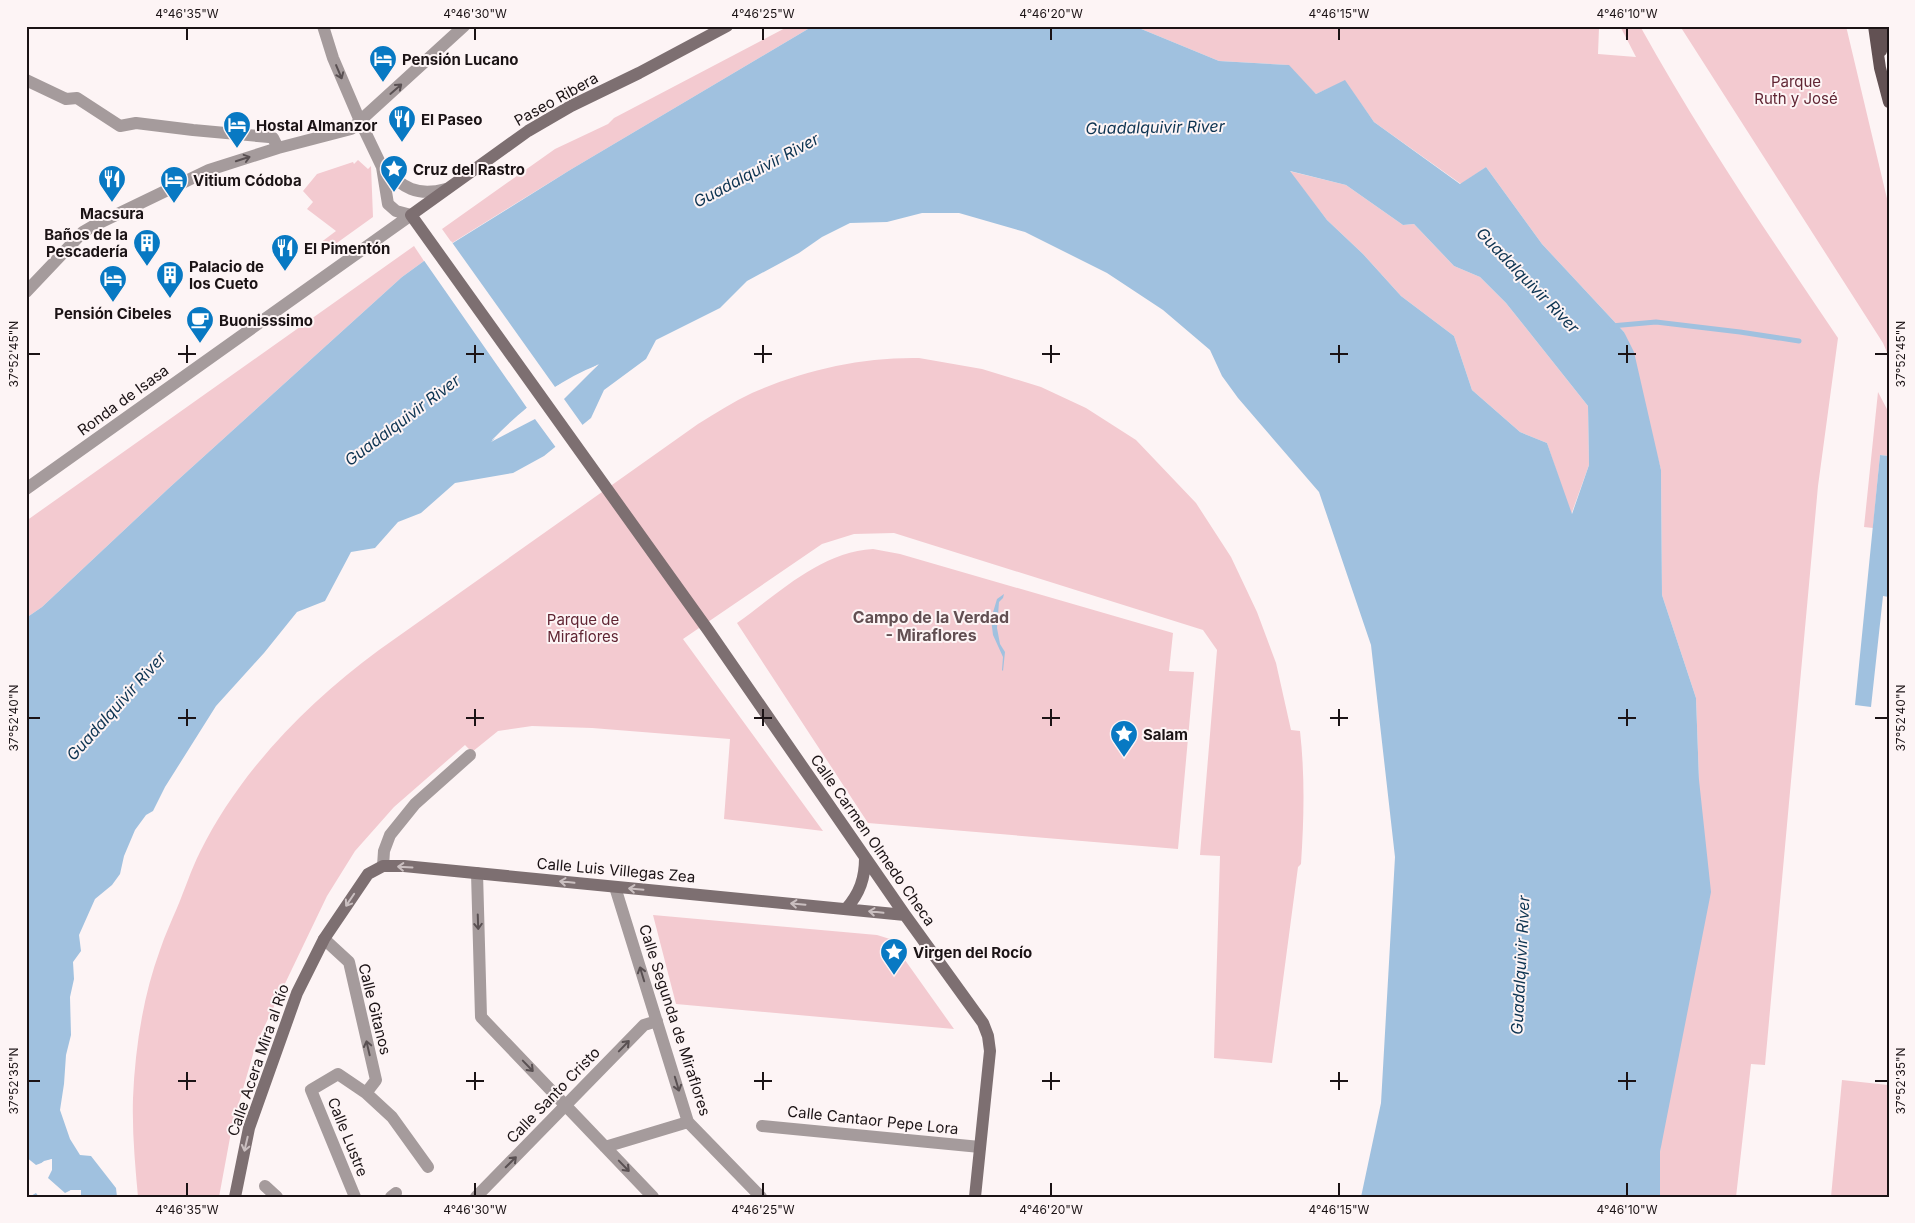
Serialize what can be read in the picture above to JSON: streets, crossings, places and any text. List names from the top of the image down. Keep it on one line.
{"streets":{"street":["Paseo Ribera","Ronda de Isasa","Calle Carmen Olmedo Checa","Calle Luis Villegas Zea","Calle Gitanos","Calle Segunda de Miraflores","Calle Acera Mira al Río","Calle Santo Cristo","Calle Cantaor Pepe Lora","Calle Lustre"]},"crossings":[["Paseo Ribera","Ronda de Isasa"],["Paseo Ribera","Calle Carmen Olmedo Checa"],["Ronda de Isasa","Calle Carmen Olmedo Checa"],["Calle Carmen Olmedo Checa","Calle Luis Villegas Zea"],["Calle Carmen Olmedo Checa","Calle Cantaor Pepe Lora"],["Calle Luis Villegas Zea","Calle Segunda de Miraflores"],["Calle Luis Villegas Zea","Calle Acera Mira al Río"],["Calle Gitanos","Calle Acera Mira al Río"],["Calle Gitanos","Calle Lustre"],["Calle Segunda de Miraflores","Calle Santo Cristo"]],"one_way":["Calle Luis Villegas Zea","Calle Gitanos","Calle Acera Mira al Río","Calle Santo Cristo"],"districts":["Campo de la Verdad - Miraflores"],"water":["Guadalquivir River"],"parks":["Parque Ruth y José","Parque de Miraflores"],"places":{"hotel":["Pensión Lucano","Hostal Almanzor","Vitium Códoba","Pensión Cibeles"],"restaurant":["El Paseo","Macsura","El Pimentón"],"place":["Cruz del Rastro","Salam","Virgen del Rocío"],"building":["Baños de la Pescadería","Palacio de los Cueto"],"cafe":["Buonisssimo"]},"coordinates":["4°46'35\"W","4°46'30\"W","4°46'25\"W","4°46'20\"W","4°46'15\"W","4°46'10\"W","37°52'45\"N","37°52'40\"N","37°52'35\"N"]}
